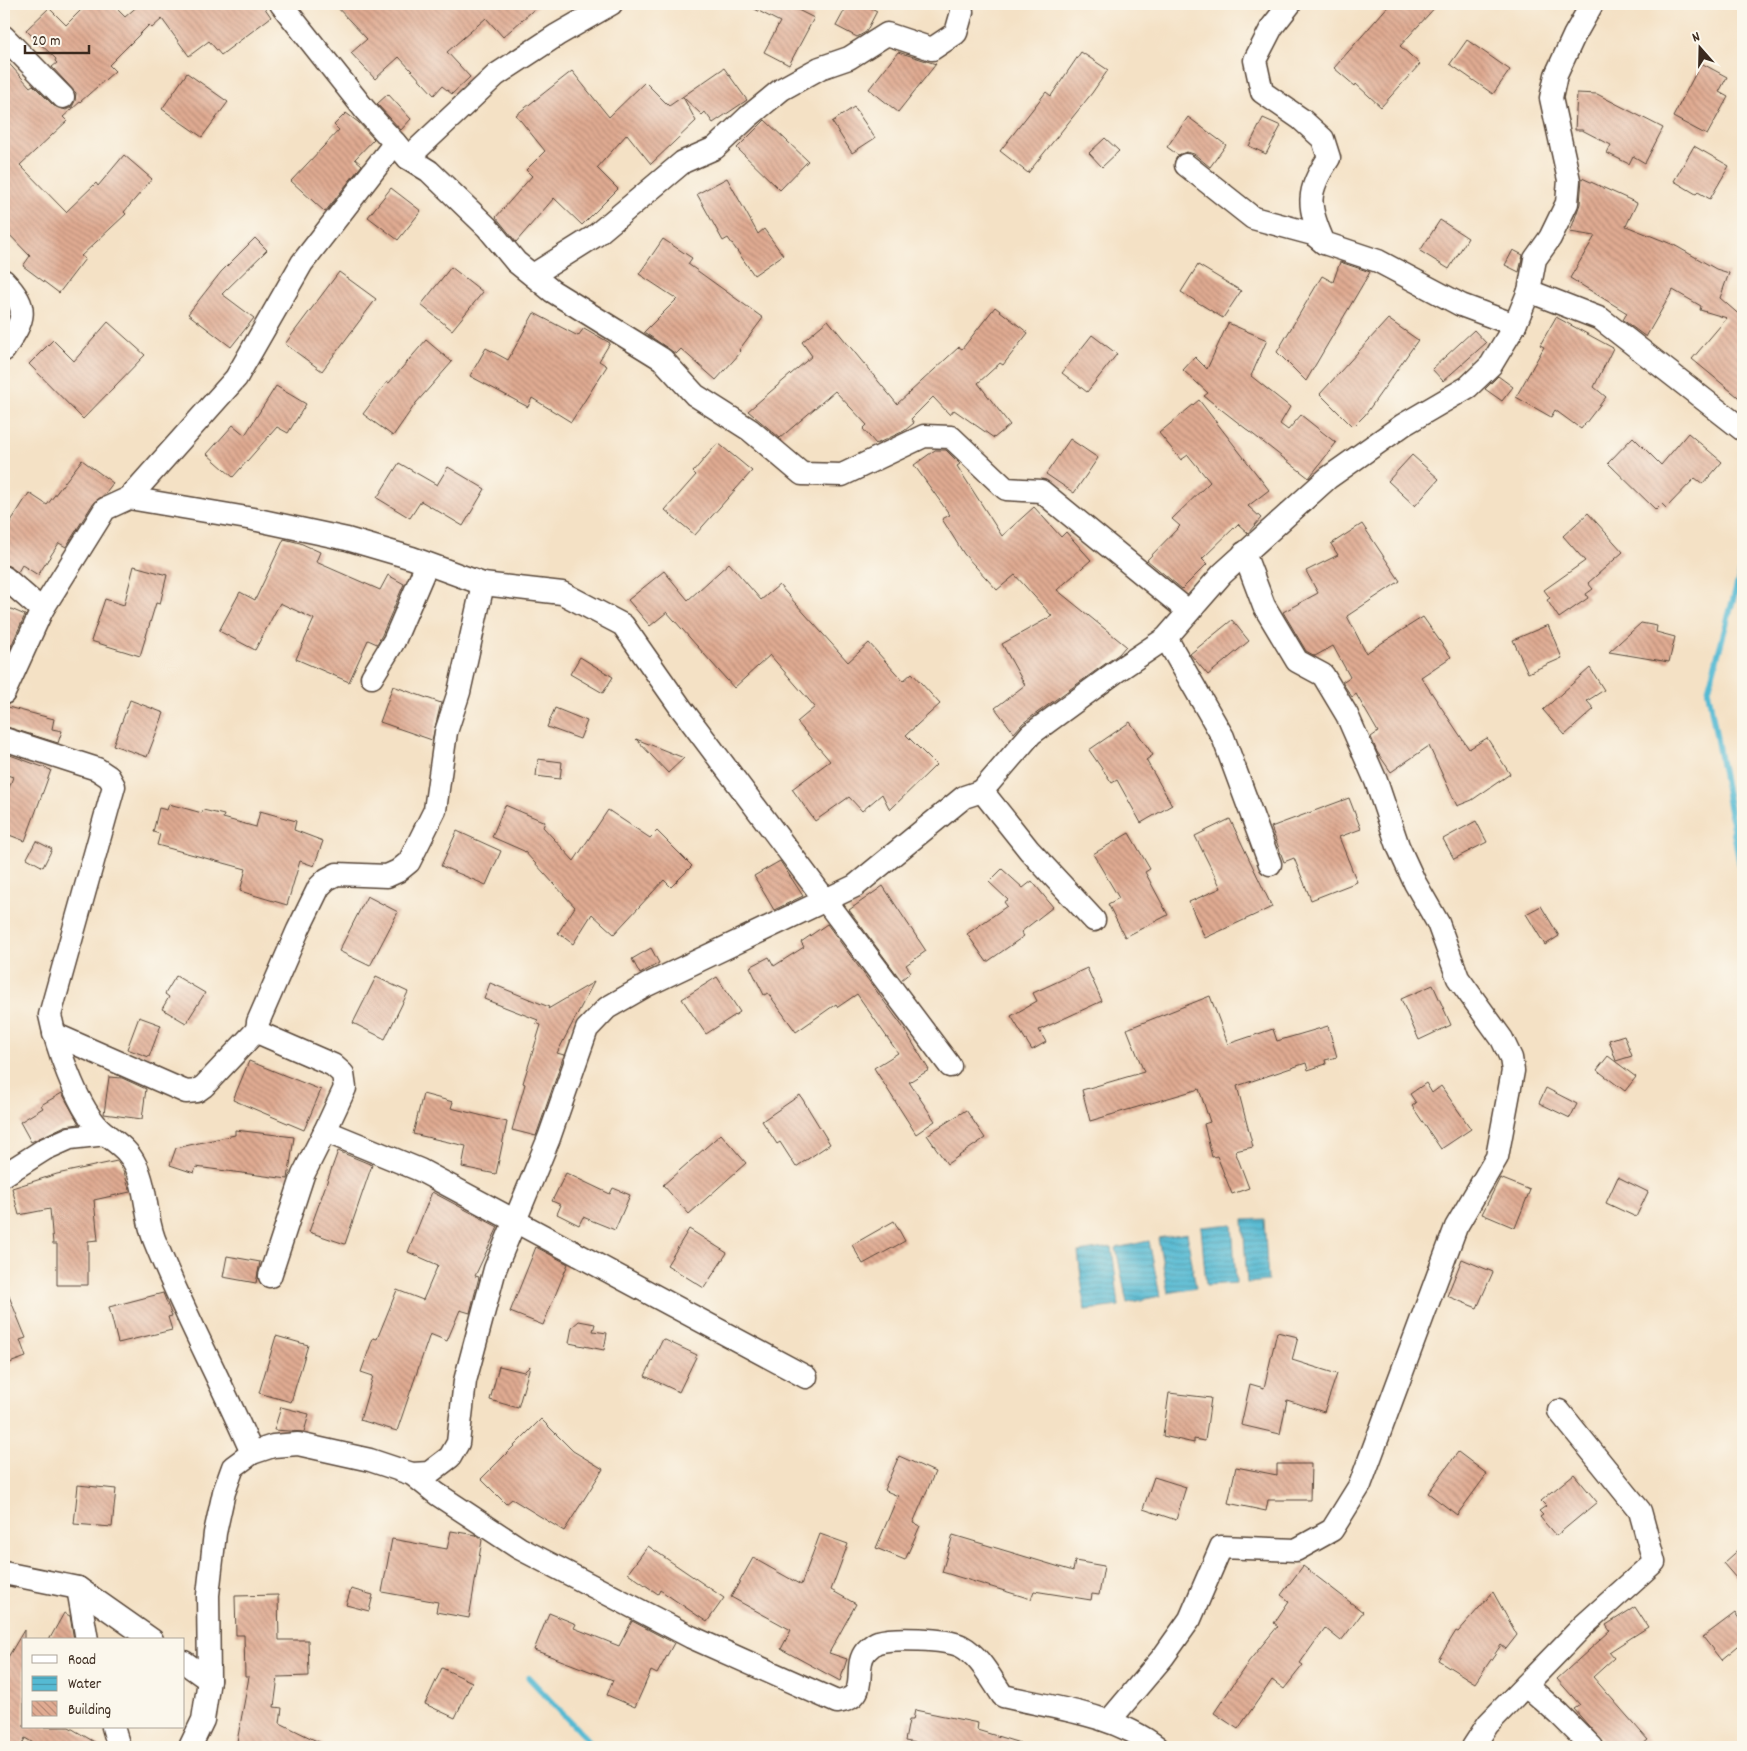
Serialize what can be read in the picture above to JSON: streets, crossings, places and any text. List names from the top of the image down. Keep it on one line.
{"legend":["Road","Water","Building"],"scale_bar":"20 m","north":"top"}
